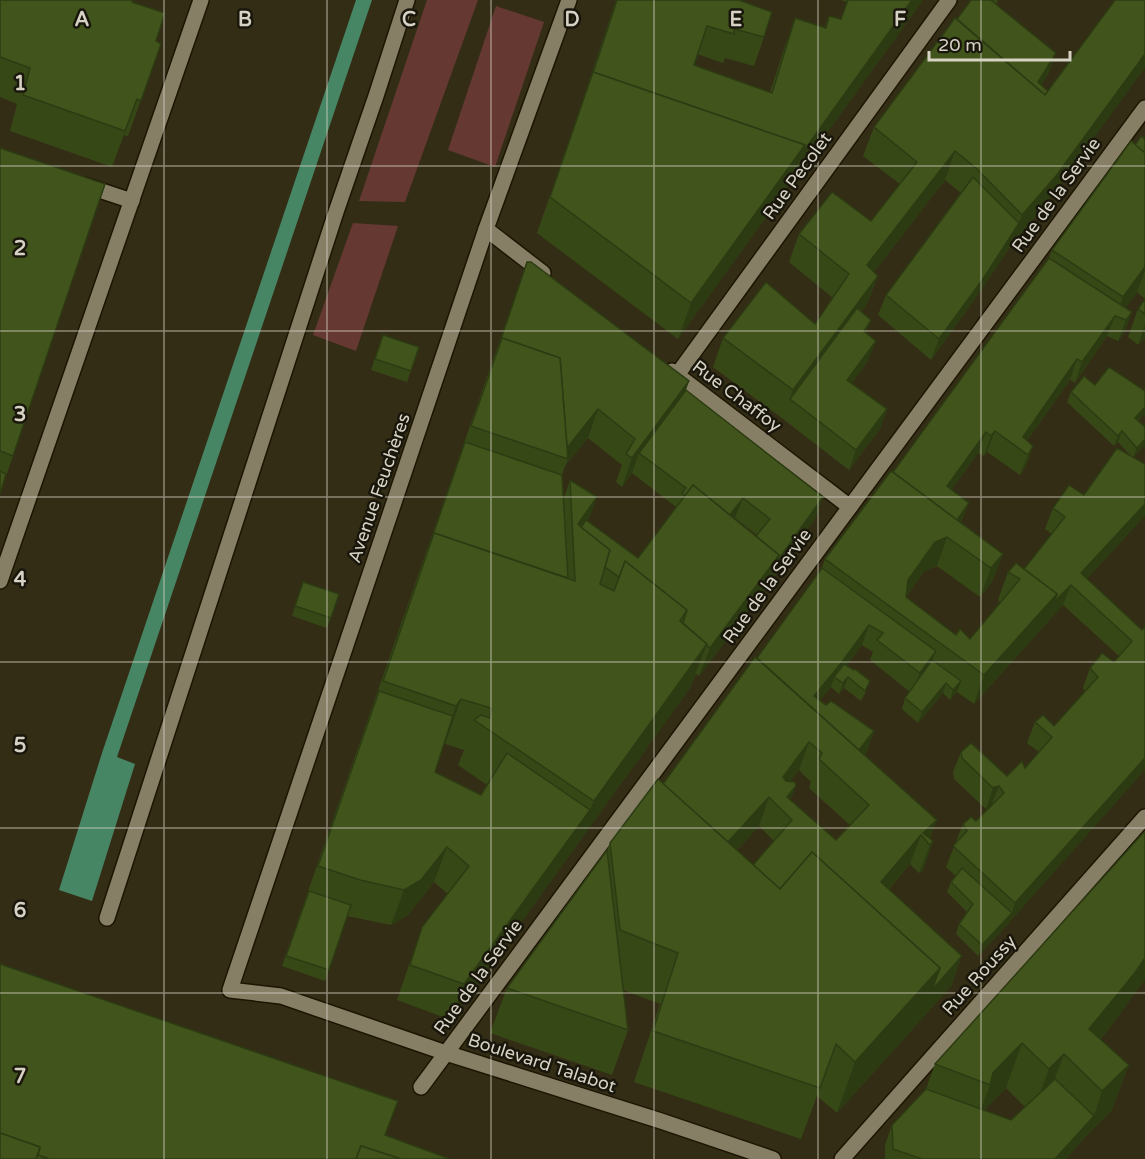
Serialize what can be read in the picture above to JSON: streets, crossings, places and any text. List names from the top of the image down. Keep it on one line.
{"streets":{"street":["Rue Pecolet","Rue de la Servie","Rue Chaffoy","Avenue Feuchères","Rue Roussy","Boulevard Talabot"]},"crossings":[["Rue Pecolet","Rue Chaffoy"],["Rue de la Servie","Rue Chaffoy"],["Rue de la Servie","Boulevard Talabot"],["Avenue Feuchères","Boulevard Talabot"]],"scale_bar":"20 m","grid":{"columns":["A","B","C","D","E","F"],"rows":["1","2","3","4","5","6","7"]}}
